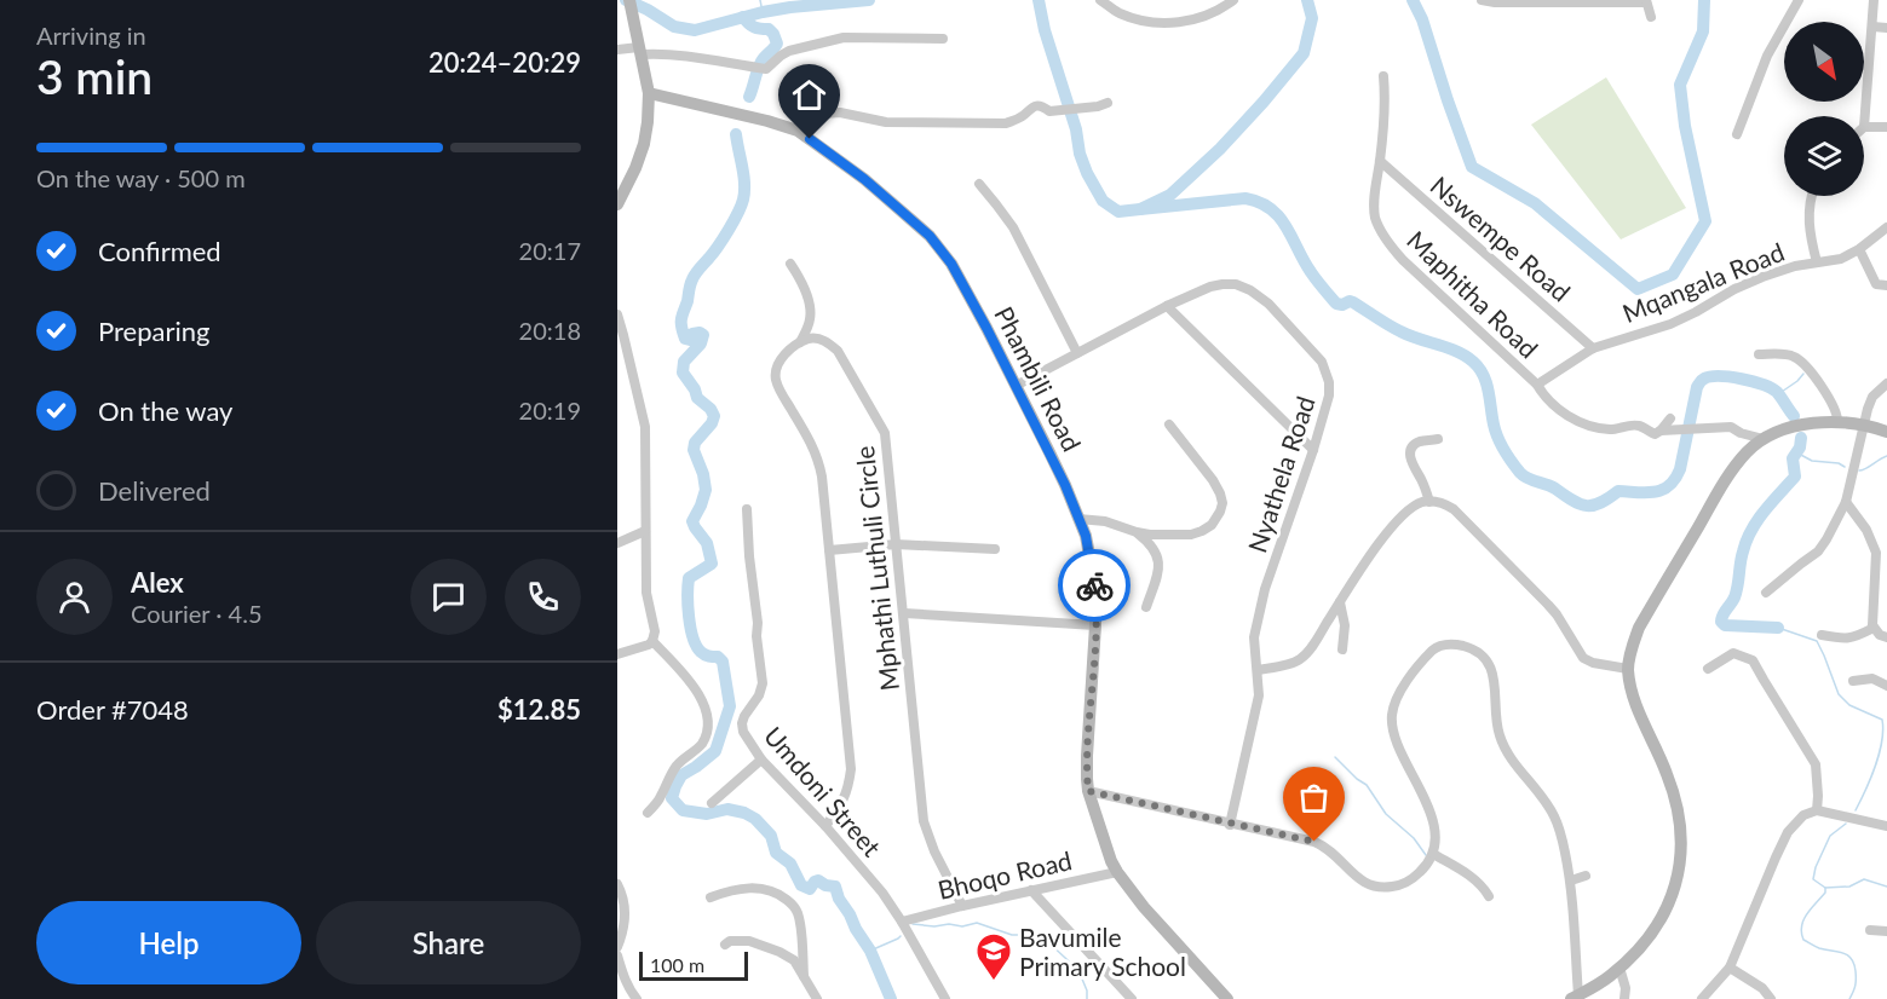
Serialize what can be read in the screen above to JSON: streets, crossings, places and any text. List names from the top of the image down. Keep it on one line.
{"streets":{"street":["Nswempe Road","Mqangala Road","Maphitha Road","Phambili Road","Nyathela Road","Mphathi Luthuli Circle","Umdoni Street","Bhoqo Road"]},"crossings":[["Nswempe Road","Mqangala Road"],["Nswempe Road","Maphitha Road"],["Mqangala Road","Maphitha Road"],["Phambili Road","Nyathela Road"],["Phambili Road","Bhoqo Road"],["Mphathi Luthuli Circle","Umdoni Street"],["Mphathi Luthuli Circle","Bhoqo Road"],["Umdoni Street","Bhoqo Road"]],"places":{"school or university":["Bavumile Primary School"]},"scale_bar":"100 m","north":"bottom right","page":{"heading":["3 min","Arriving in","20:24–20:29"],"panel":["Alex","Courier · 4.5","Order #7048","$12.85"],"bar":"On the way · 500 m","list":[["Confirmed","20:17"],["Preparing","20:18"],["On the way","20:19"],"Delivered"],"buttons":["Help","Share"],"scale":"100 m"}}
